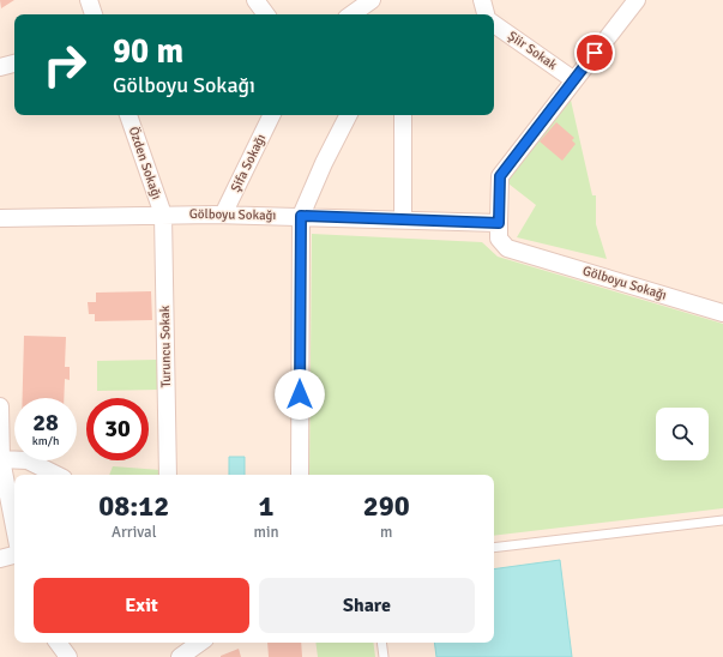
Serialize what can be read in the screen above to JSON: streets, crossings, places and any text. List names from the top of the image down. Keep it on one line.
{"streets":{"street":["Şiir Sokak","Özden Sokağı","Şifa Sokağı","Gölboyu Sokağı","Turuncu Sokak"]},"crossings":[["Özden Sokağı","Gölboyu Sokağı"],["Özden Sokağı","Turuncu Sokak"],["Şifa Sokağı","Gölboyu Sokağı"],["Gölboyu Sokağı","Turuncu Sokak"]],"page":{"turn":["90 m","Gölboyu Sokağı"],"speed":"28 km/h","limit":"30","eta":["08:12","Arrival","1","min","290","m"],"buttons":["Exit","Share"]}}
